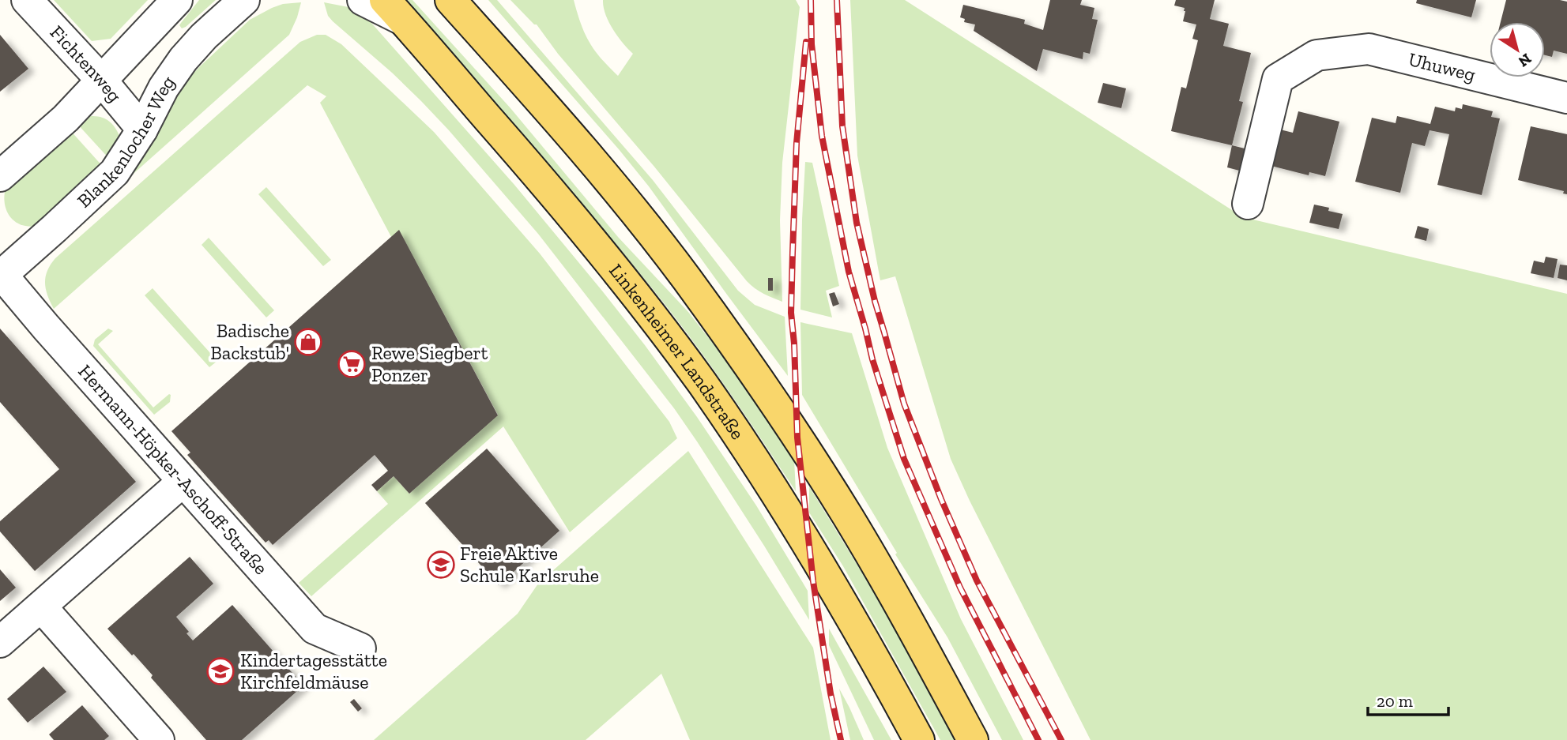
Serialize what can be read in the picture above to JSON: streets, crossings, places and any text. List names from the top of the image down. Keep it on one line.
{"streets":{"main road":["Linkenheimer Landstraße"],"street":["Fichtenweg","Uhuweg","Blankenlocher Weg","Hermann-Höpker-Aschoff-Straße"]},"crossings":[["Fichtenweg","Blankenlocher Weg"],["Blankenlocher Weg","Hermann-Höpker-Aschoff-Straße"]],"places":{"shop":["Badische Backstub'"],"supermarket":["Rewe Siegbert Ponzer"],"school or university":["Freie Aktive Schule Karlsruhe","Kindertagesstätte Kirchfeldmäuse"]},"scale_bar":"20 m","north":"bottom right"}
